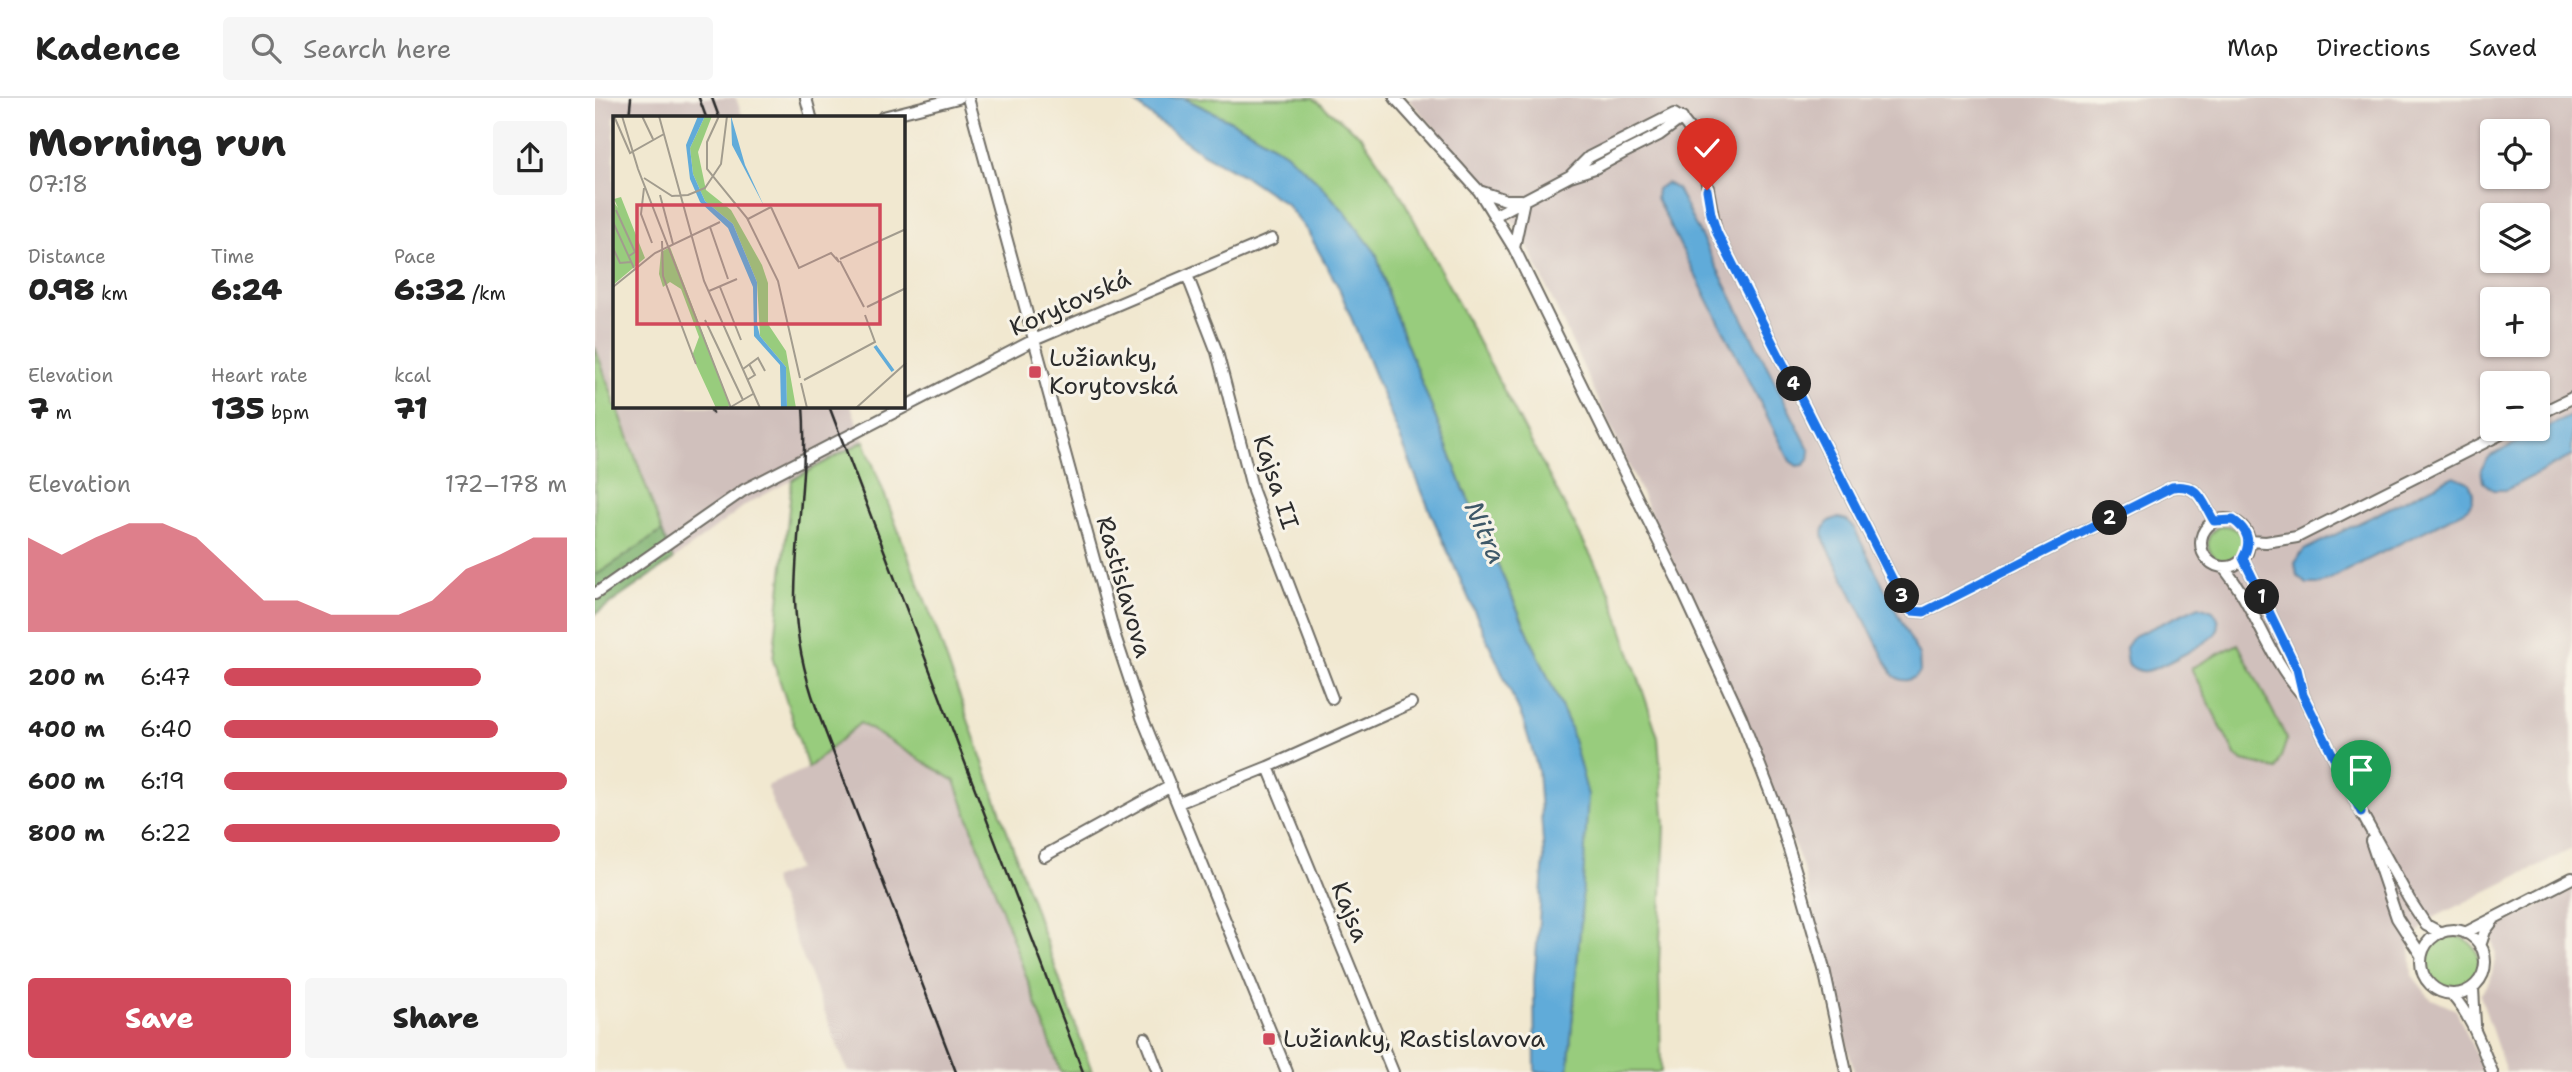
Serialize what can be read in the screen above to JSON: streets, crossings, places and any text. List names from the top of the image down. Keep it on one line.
{"streets":{"street":["Korytovská","Kajsa II","Rastislavova","Kajsa"]},"crossings":[["Korytovská","Kajsa II"],["Korytovská","Rastislavova"]],"water":["Nitra"],"places":{"transit":["Lužianky, Korytovská","Lužianky, Rastislavova"]},"page":{"header":"Kadence","search":"Search here","nav":["Map","Directions","Saved"],"heading":["Morning run","07:18"],"map_buttons":["+","−"],"stats":[["Distance","0.98 km"],["Time","6:24"],["Pace","6:32 /km"],["Elevation","7 m"],["Heart rate","135 bpm"],["kcal","71"]],"pins":["4","2","3","1"],"chart":["Elevation","172–178 m"],"list":[{"name":"200 m","note":"6:47"},{"name":"400 m","note":"6:40"},{"name":"600 m","note":"6:19"},{"name":"800 m","note":"6:22"}],"buttons":["Save","Share"]}}
